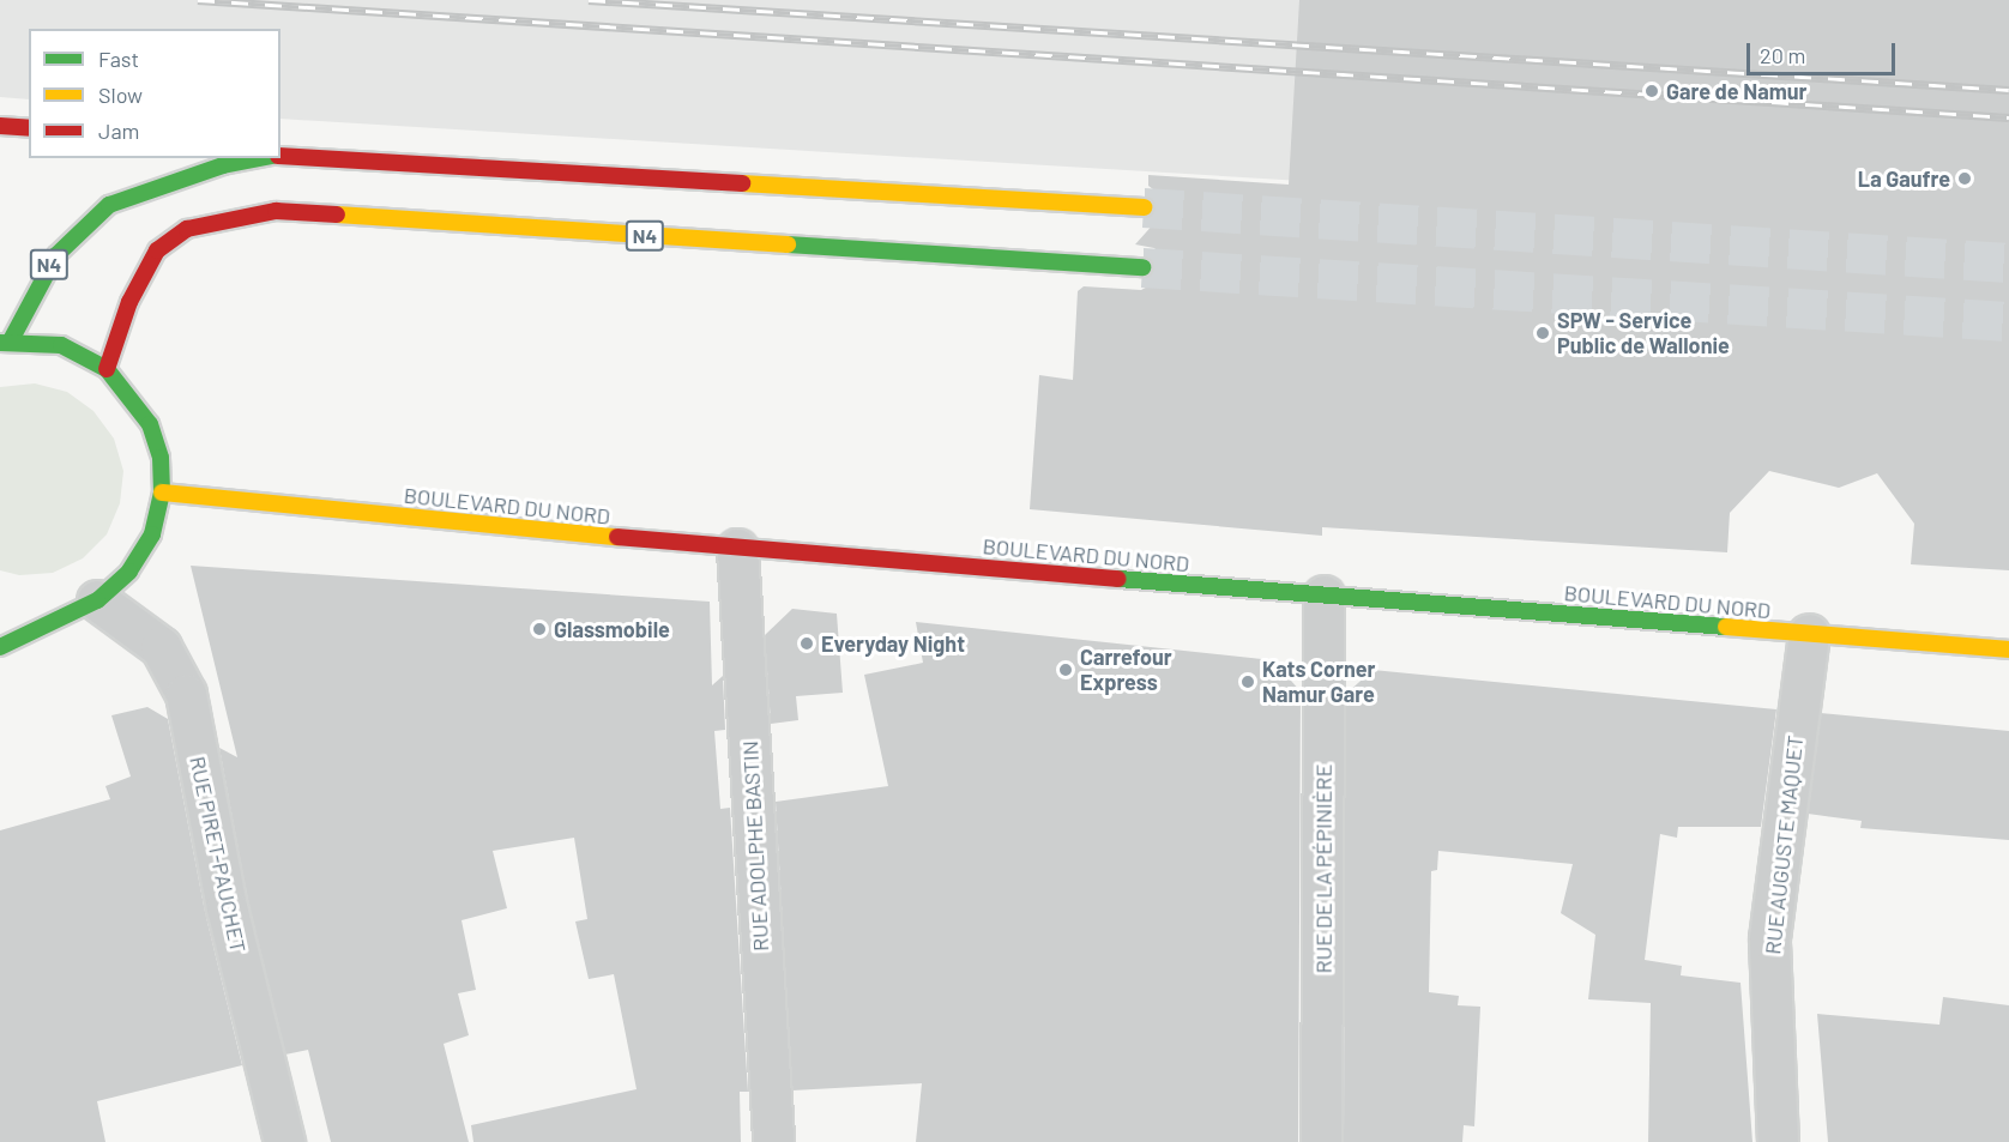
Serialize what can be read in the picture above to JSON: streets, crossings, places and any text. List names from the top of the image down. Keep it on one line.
{"streets":{"main road":["N4","BOULEVARD DU NORD"],"street":["RUE AUGUSTE MAQUET","RUE ADOLPHE BASTIN","RUE PIRET-PAUCHET","RUE DE LA PÉPINIÈRE"]},"crossings":[["BOULEVARD DU NORD","RUE AUGUSTE MAQUET"],["BOULEVARD DU NORD","RUE ADOLPHE BASTIN"],["BOULEVARD DU NORD","RUE DE LA PÉPINIÈRE"]],"places":["Gare de Namur","La Gaufre","SPW - Service Public de Wallonie","Glassmobile","Everyday Night","Carrefour Express","Kats Corner Namur Gare"],"legend":["Fast","Slow","Jam"],"scale_bar":"20 m"}
